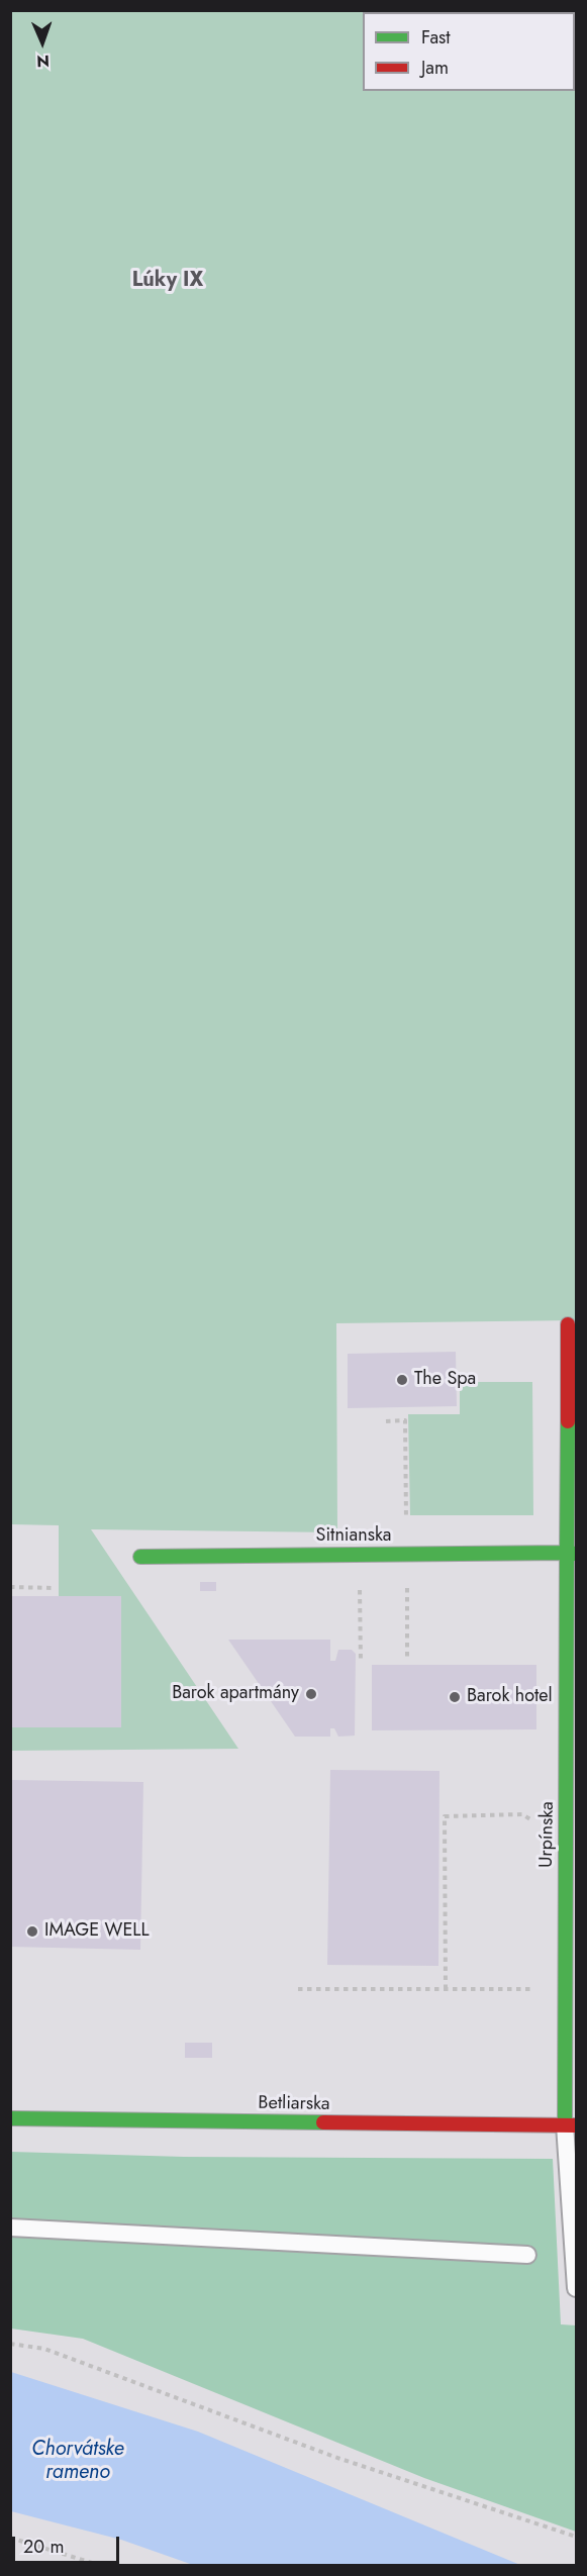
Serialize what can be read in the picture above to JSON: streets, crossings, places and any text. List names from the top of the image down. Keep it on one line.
{"streets":{"street":["Sitnianska","Urpínska","Betliarska"]},"crossings":[["Sitnianska","Urpínska"],["Urpínska","Betliarska"]],"districts":["Lúky IX"],"water":["Chorvátske rameno"],"places":["The Spa","Barok apartmány","Barok hotel","IMAGE WELL"],"legend":["Fast","Jam"],"scale_bar":"20 m","north":"bottom"}
